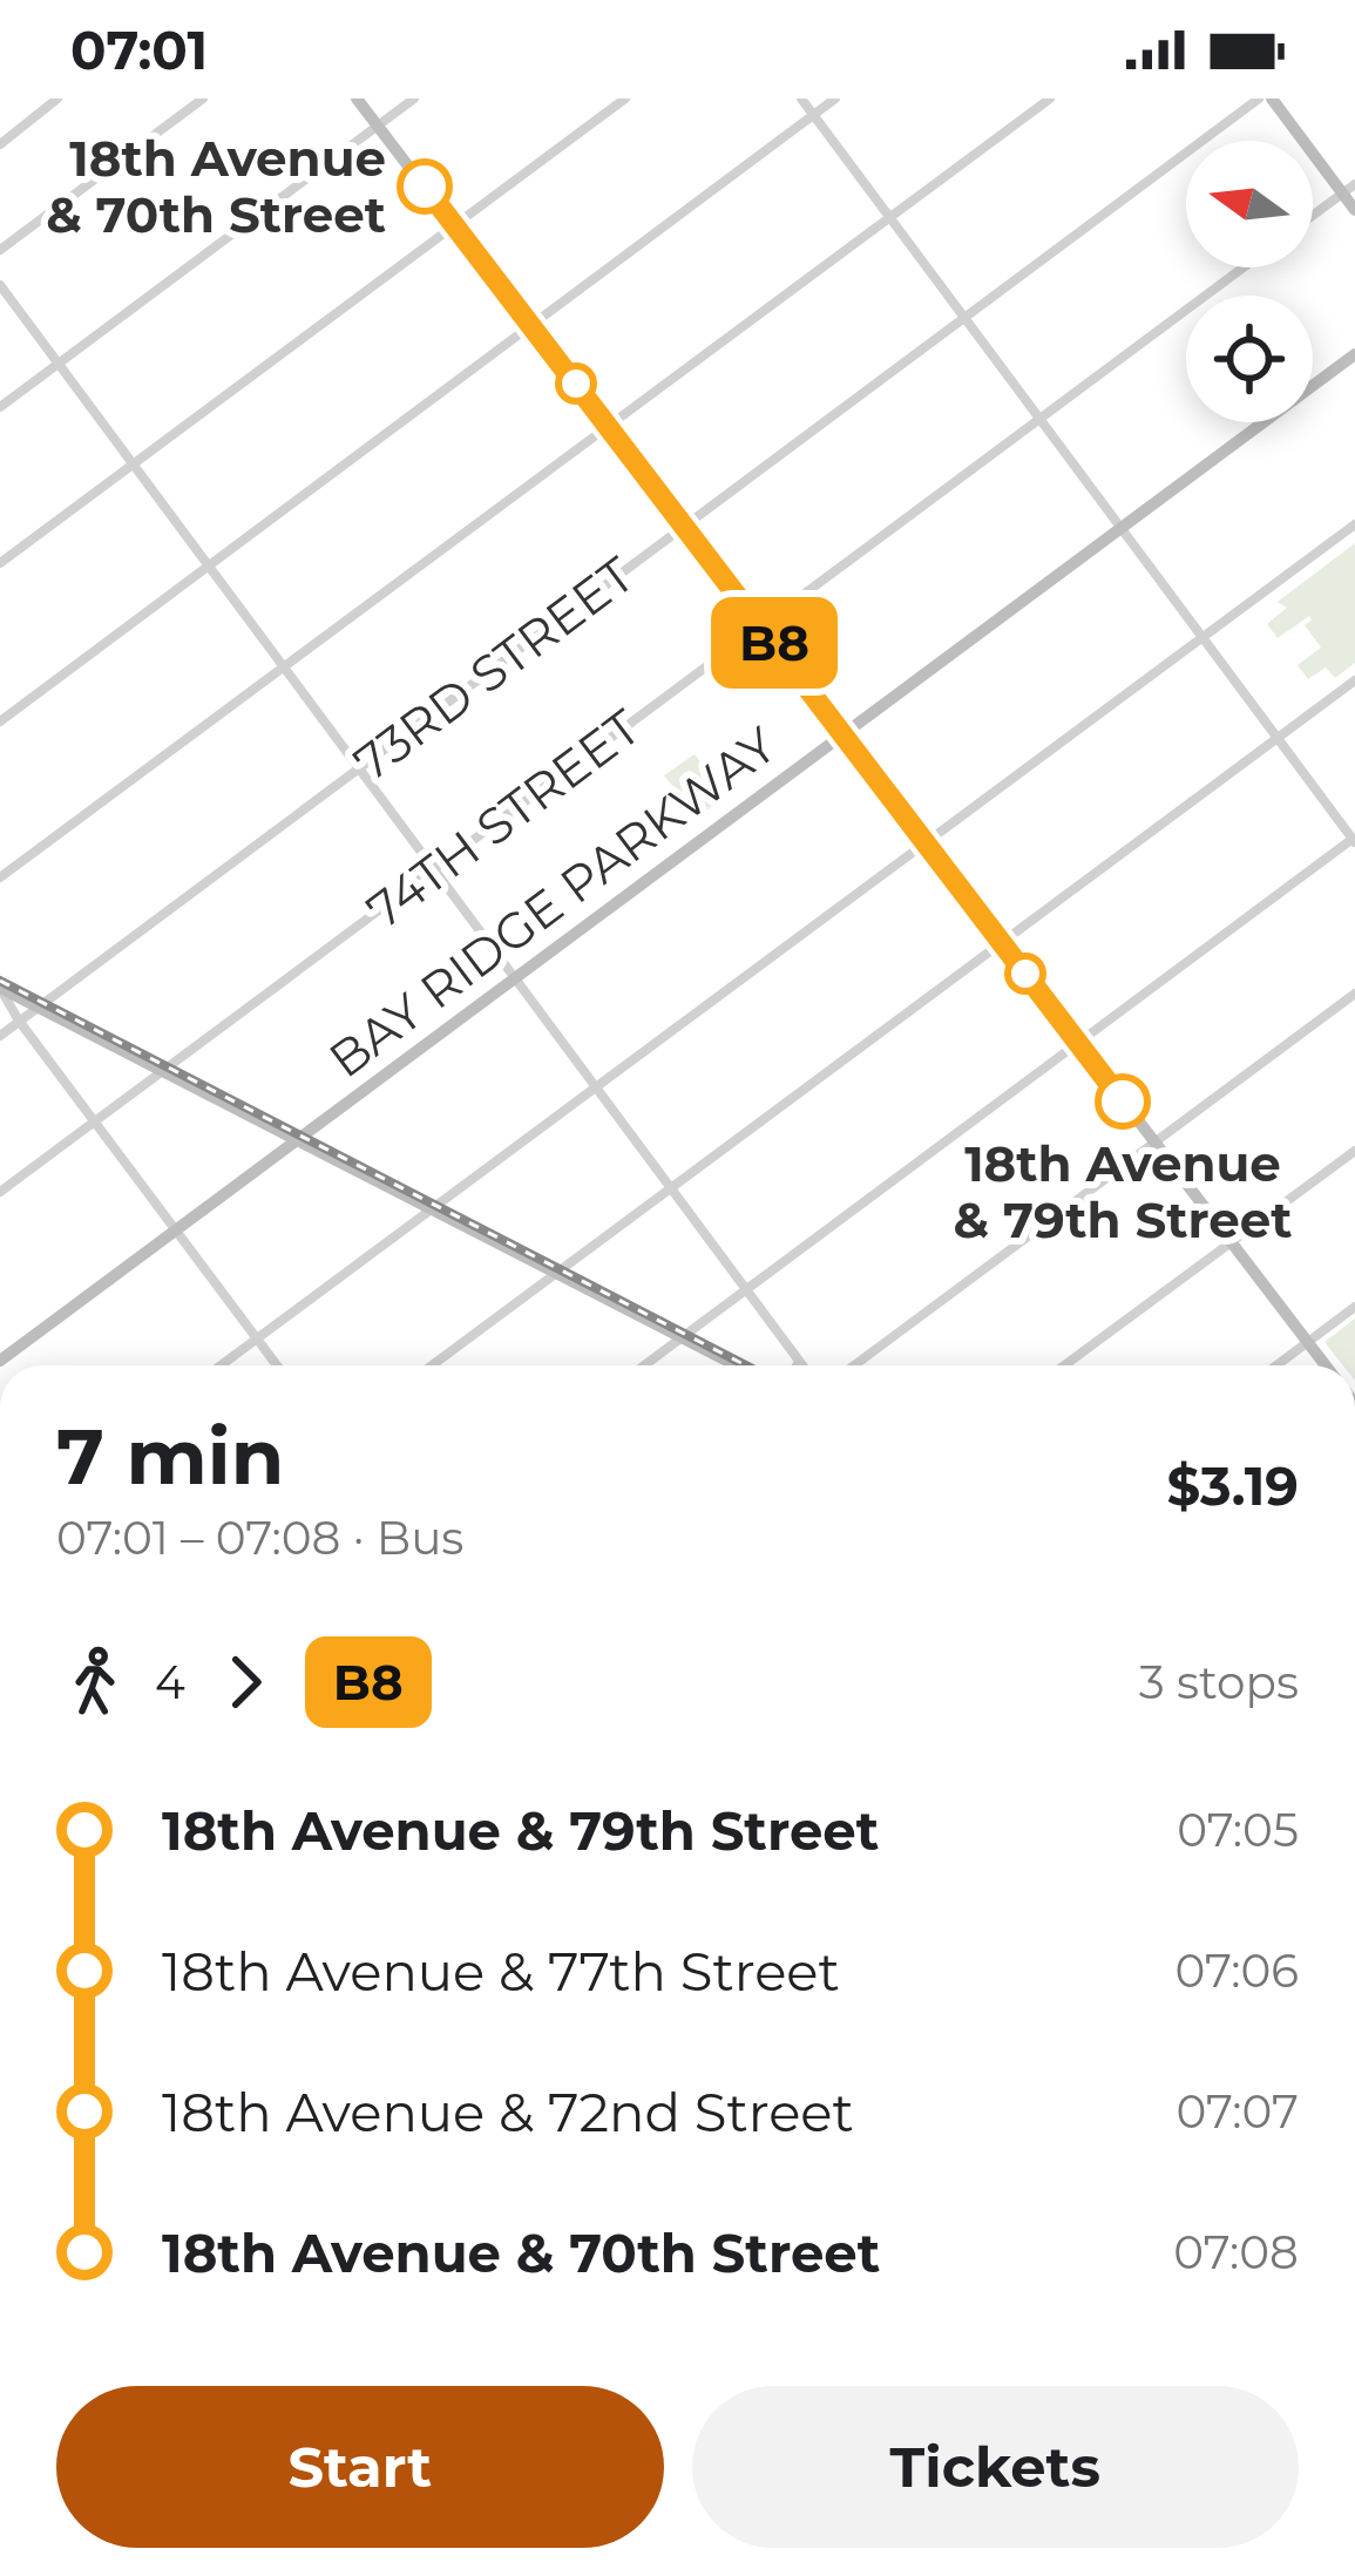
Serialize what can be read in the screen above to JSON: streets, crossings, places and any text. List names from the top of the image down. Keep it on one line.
{"streets":{"street":["73RD STREET","74TH STREET","BAY RIDGE PARKWAY"]},"places":["18th Avenue & 70th Street","18th Avenue & 79th Street"],"lines":["bus line B8"],"north":"left","page":{"status":"07:01","on_map":"B8","heading":["7 min","07:01 – 07:08 · Bus","$3.19"],"legs":["4","B8","3 stops"],"list":[{"name":"18th Avenue & 79th Street","value":"07:05"},{"name":"18th Avenue & 77th Street","value":"07:06"},{"name":"18th Avenue & 72nd Street","value":"07:07"},{"name":"18th Avenue & 70th Street","value":"07:08"}],"buttons":["Start","Tickets"]}}
